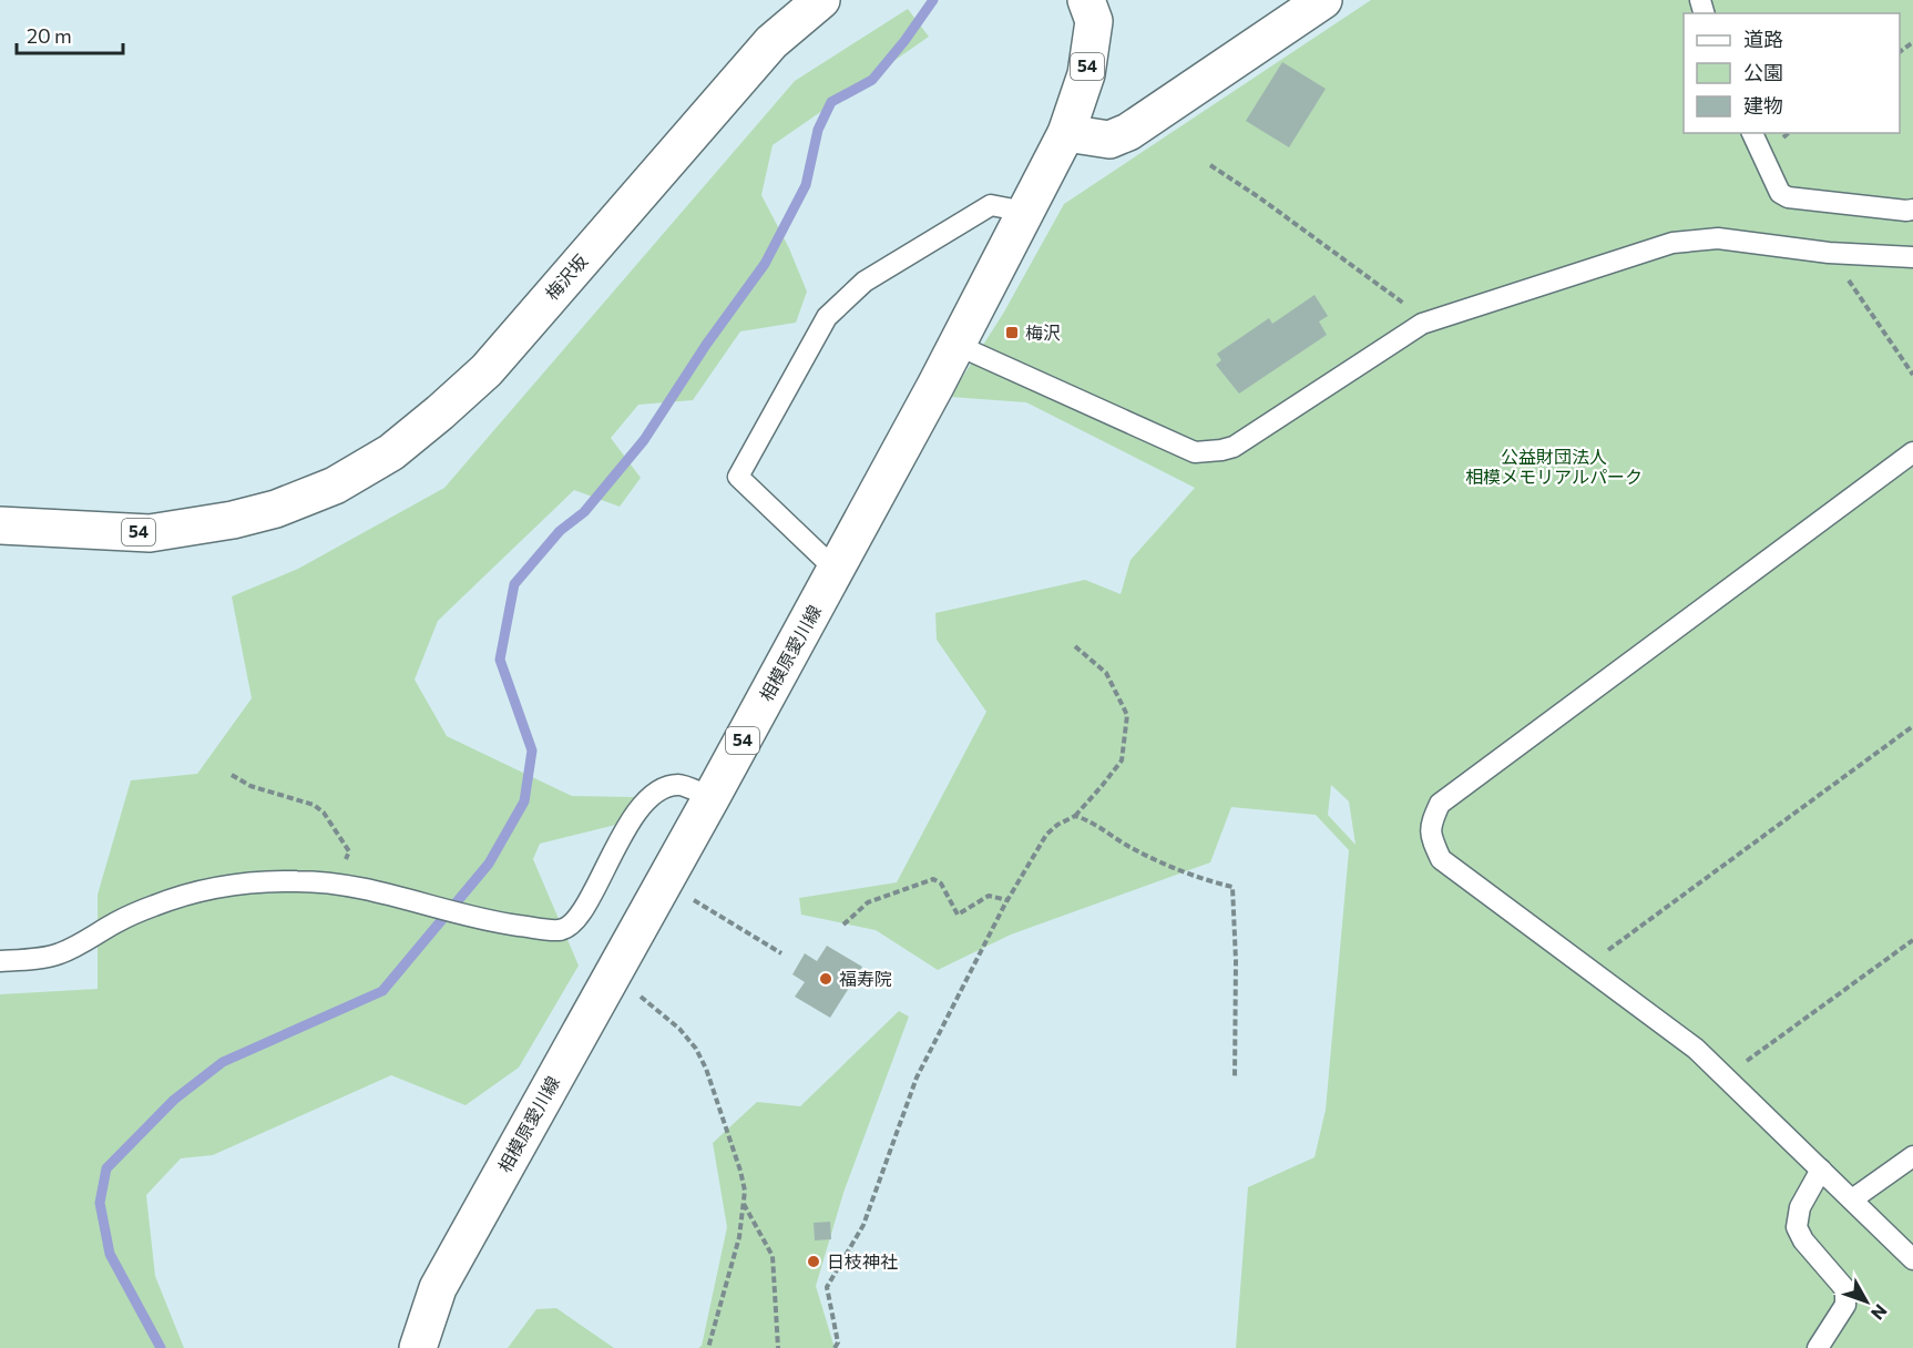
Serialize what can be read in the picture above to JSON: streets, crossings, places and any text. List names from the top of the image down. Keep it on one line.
{"streets":{"main road":["54","梅沢坂","相模原愛川線"]},"crossings":[["54","相模原愛川線"]],"parks":["公益財団法人 相模メモリアルパーク"],"places":{"transit":["梅沢"],"other":["福寿院","日枝神社"]},"legend":["道路","公園","建物"],"scale_bar":"20 m","north":"bottom right"}
